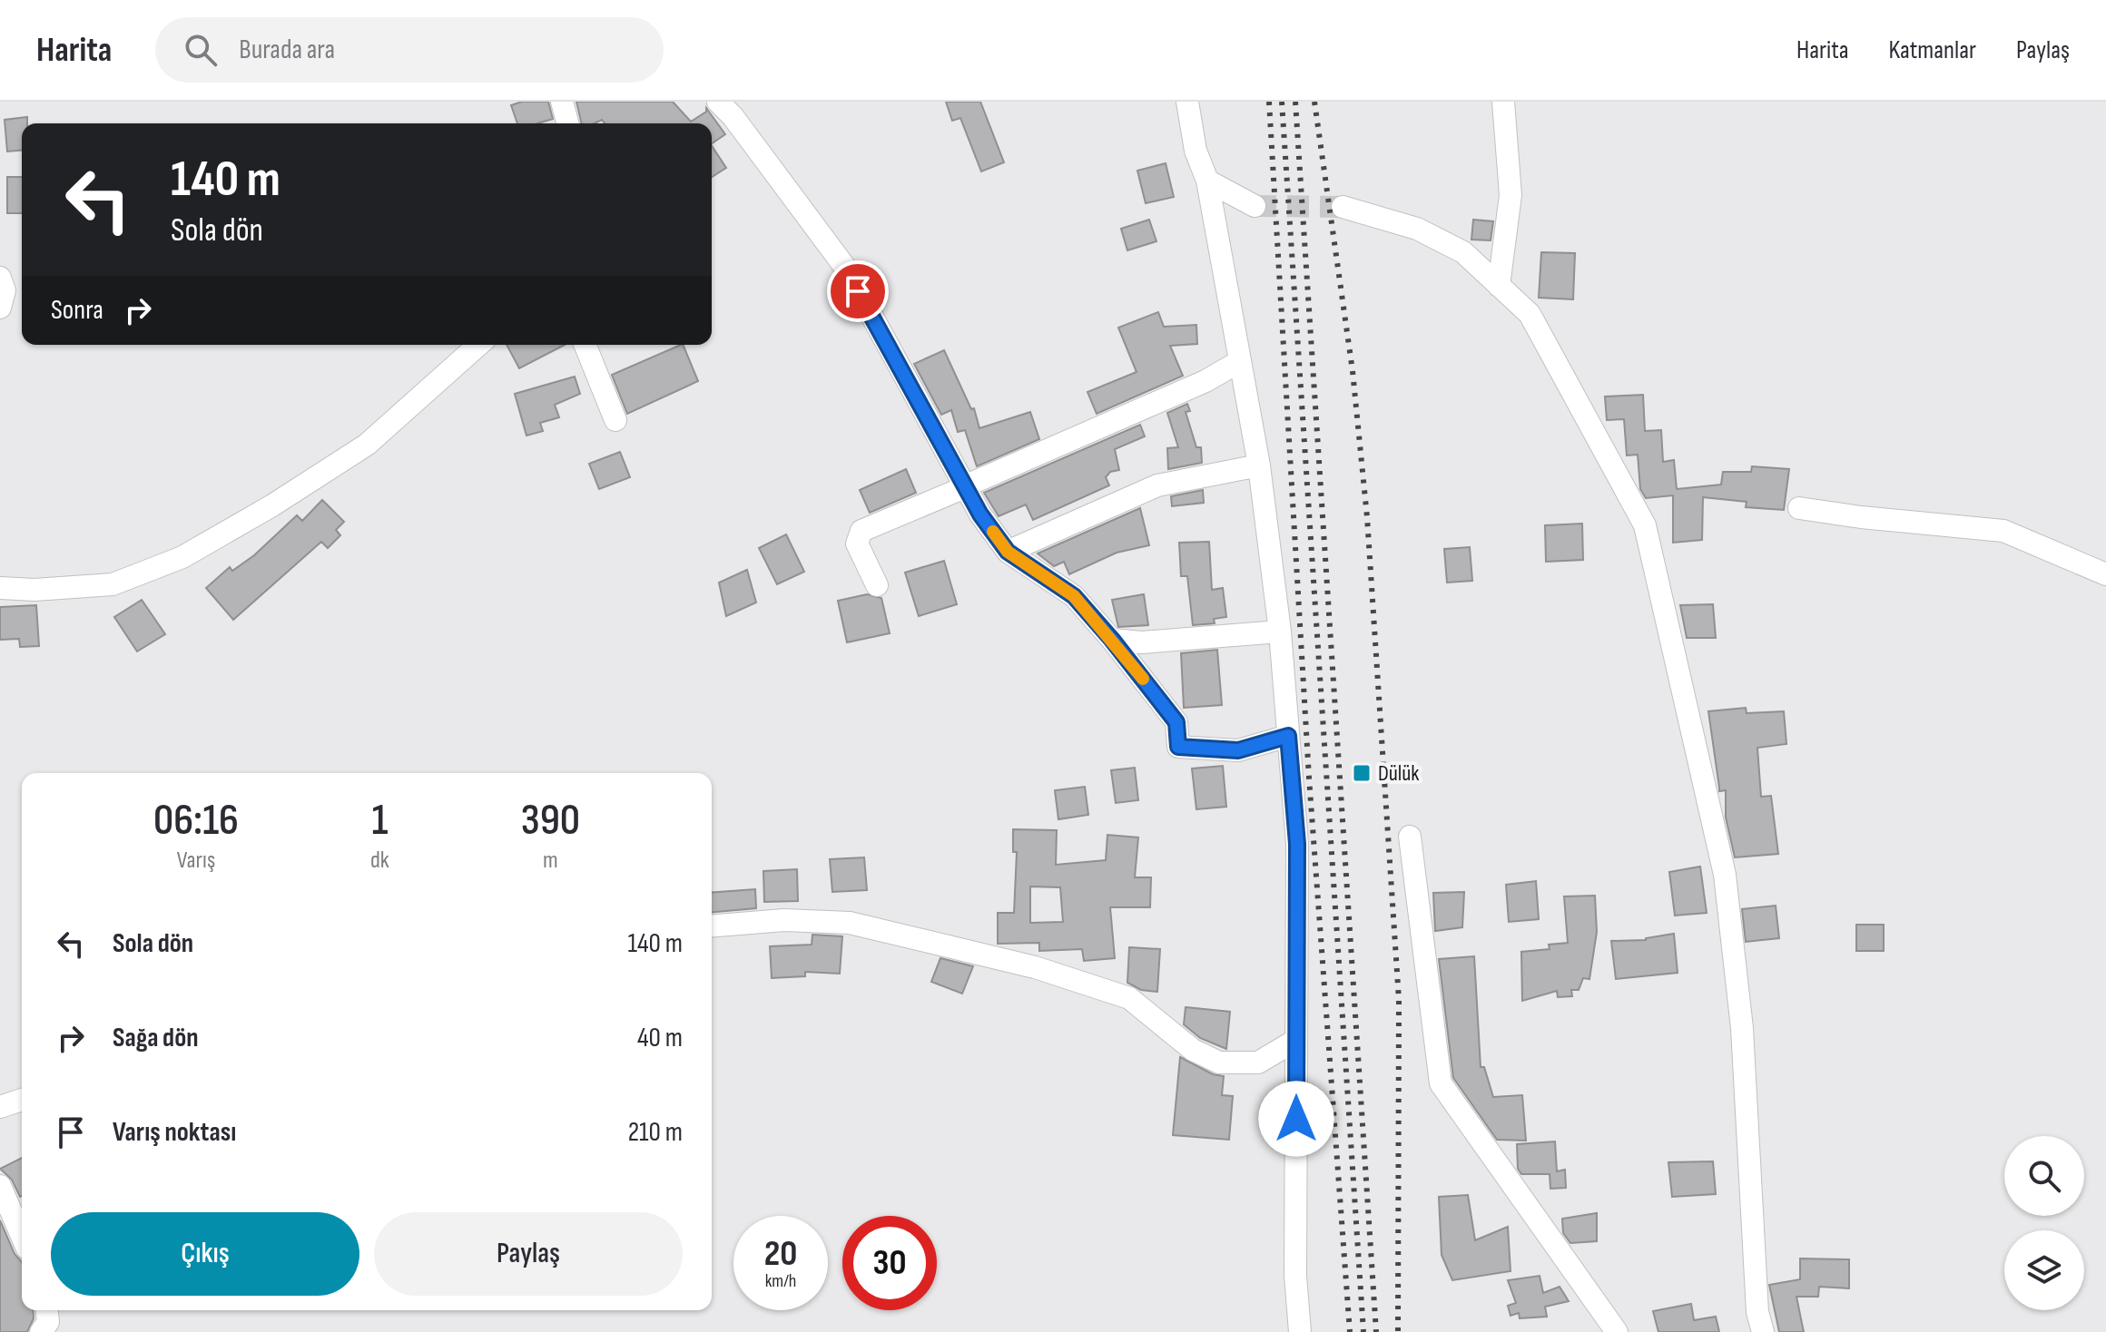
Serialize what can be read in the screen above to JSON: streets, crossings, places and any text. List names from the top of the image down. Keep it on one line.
{"places":{"transit":["Dülük"]},"page":{"header":"Harita","search":"Burada ara","nav":["Harita","Katmanlar","Paylaş"],"turn":["140 m","Sola dön"],"then":"Sonra","eta":["06:16","Varış","1","dk","390","m"],"list":[{"name":"Sola dön","value":"140 m"},{"name":"Sağa dön","value":"40 m"},{"name":"Varış noktası","value":"210 m"}],"buttons":["Çıkış","Paylaş"],"speed":"20 km/h","limit":"30"}}
